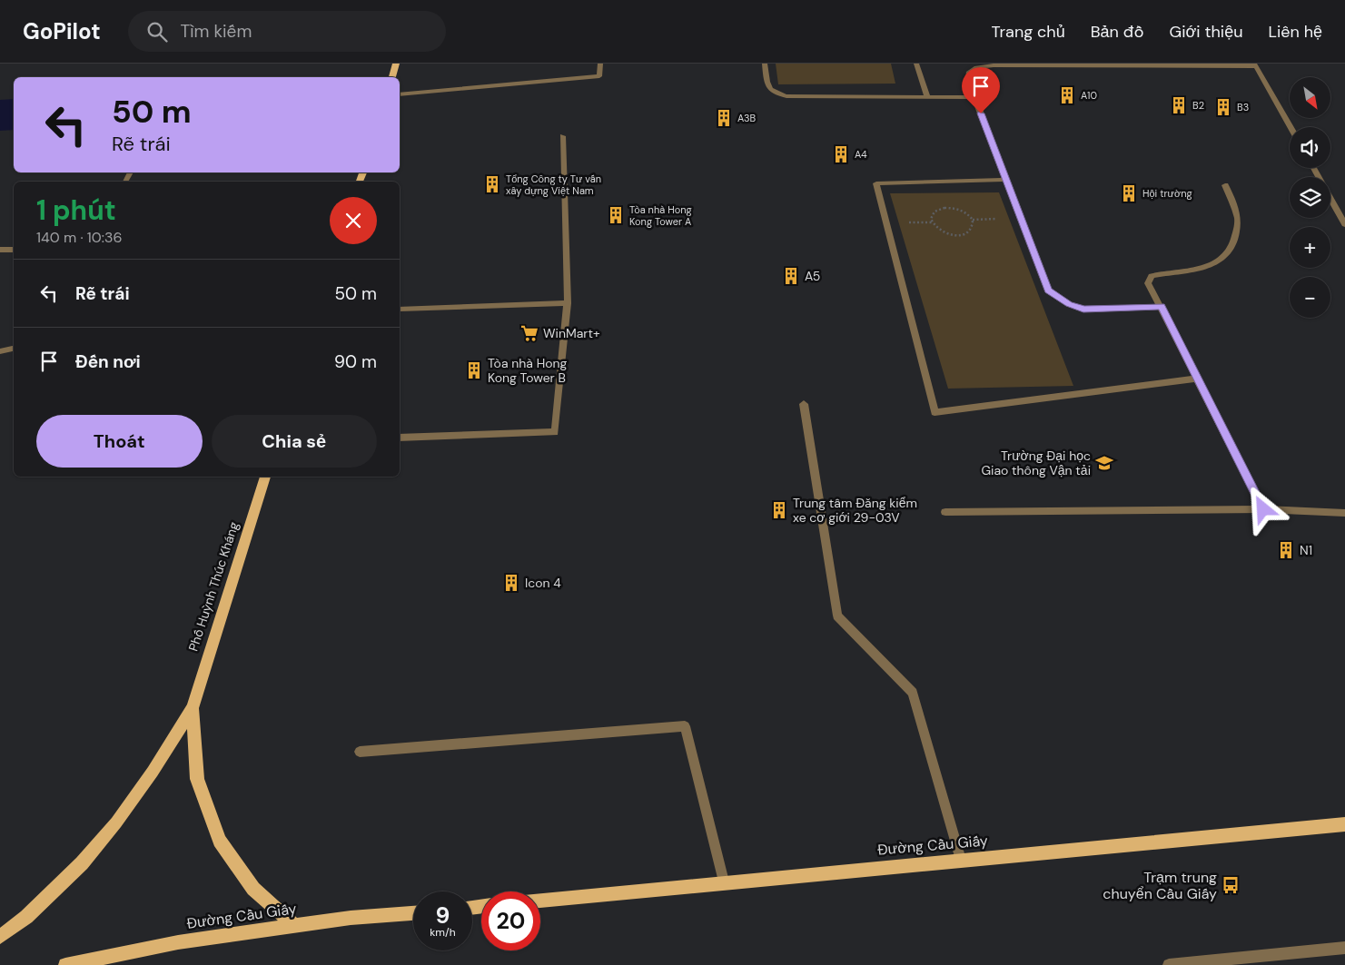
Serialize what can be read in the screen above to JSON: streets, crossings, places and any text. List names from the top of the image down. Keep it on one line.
{"streets":{"main road":["Phố Huỳnh Thúc Kháng","Đường Cầu Giấy"]},"crossings":[["Phố Huỳnh Thúc Kháng","Đường Cầu Giấy"]],"places":{"building":["A10","B2","B3","A3B","A4","Tổng Công ty Tư vấn xây dựng Việt Nam","Hội trường","Tòa nhà Hong Kong Tower A","A5","Tòa nhà Hong Kong Tower B","Trung tâm Đăng kiểm xe cơ giới 29-03V","N1","Icon 4"],"supermarket":["WinMart+"],"school or university":["Trường Đại học Giao thông Vận tải"],"bus stop":["Trạm trung chuyển Cầu Giấy"]},"north":"bottom right","page":{"header":"GoPilot","search":"Tìm kiếm","nav":["Trang chủ","Bản đồ","Giới thiệu","Liên hệ"],"map_buttons":["+","−"],"turn":["50 m","Rẽ trái"],"heading":["1 phút","140 m · 10:36"],"list":[{"name":"Rẽ trái","value":"50 m"},{"name":"Đến nơi","value":"90 m"}],"buttons":["Thoát","Chia sẻ"],"speed":"9 km/h","limit":"20"}}
